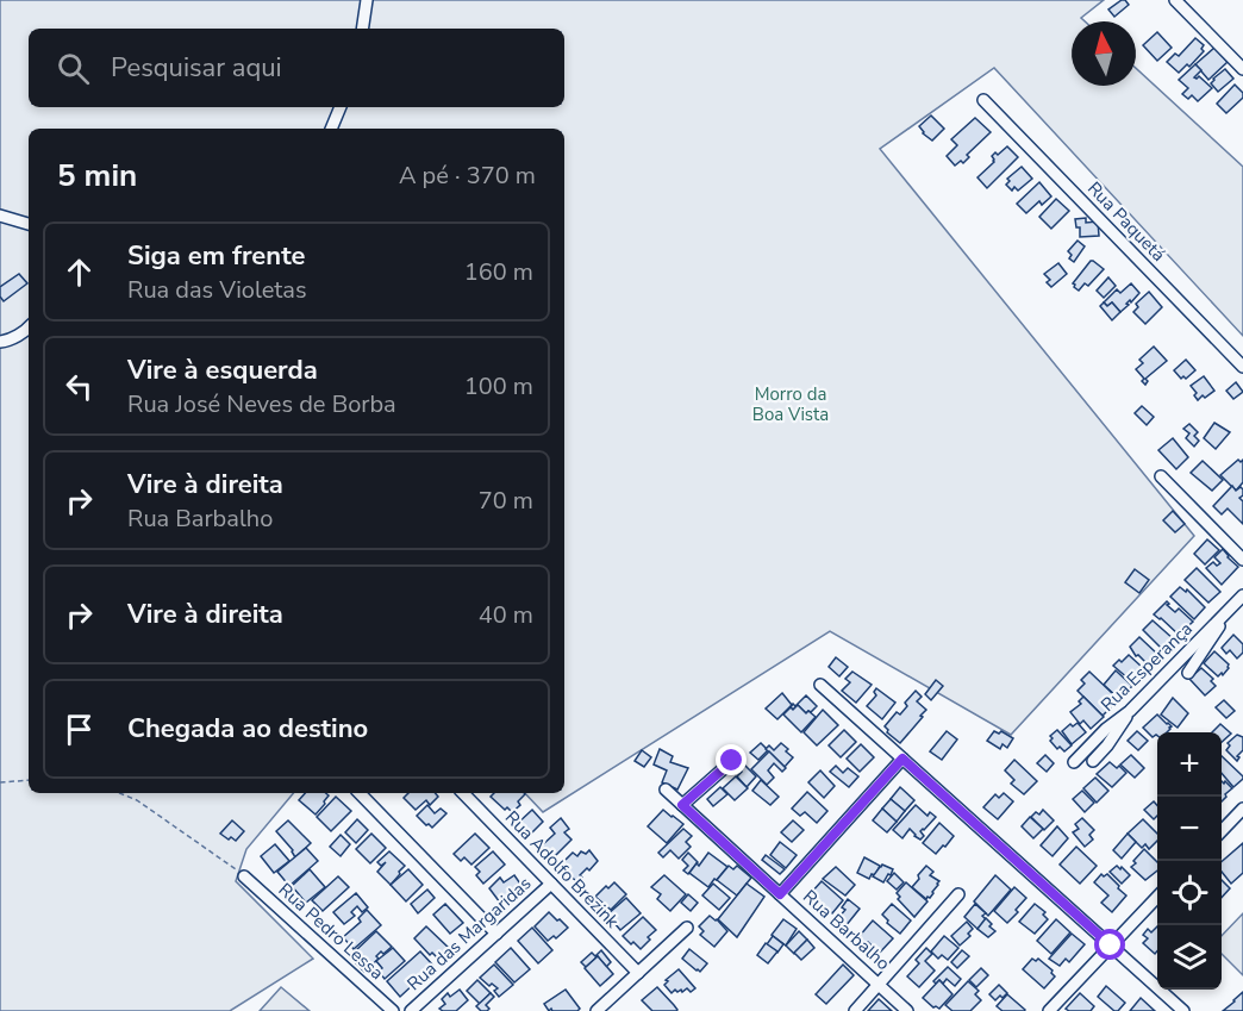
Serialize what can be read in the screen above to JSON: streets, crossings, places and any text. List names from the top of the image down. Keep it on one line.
{"streets":{"street":["Rua Paquetá","Rua Esperança","Rua Adolfo Brezink","Rua Barbalho","Rua Pedro Lessa","Rua das Margaridas"]},"crossings":[["Rua Adolfo Brezink","Rua das Margaridas"]],"parks":["Morro da Boa Vista"],"north":"top","page":{"search":"Pesquisar aqui","heading":["5 min","A pé · 370 m"],"list":[["Siga em frente","Rua das Violetas","160 m"],["Vire à esquerda","Rua José Neves de Borba","100 m"],["Vire à direita","Rua Barbalho","70 m"],["Vire à direita","40 m"],"Chegada ao destino"],"map_buttons":["+","−"]}}
